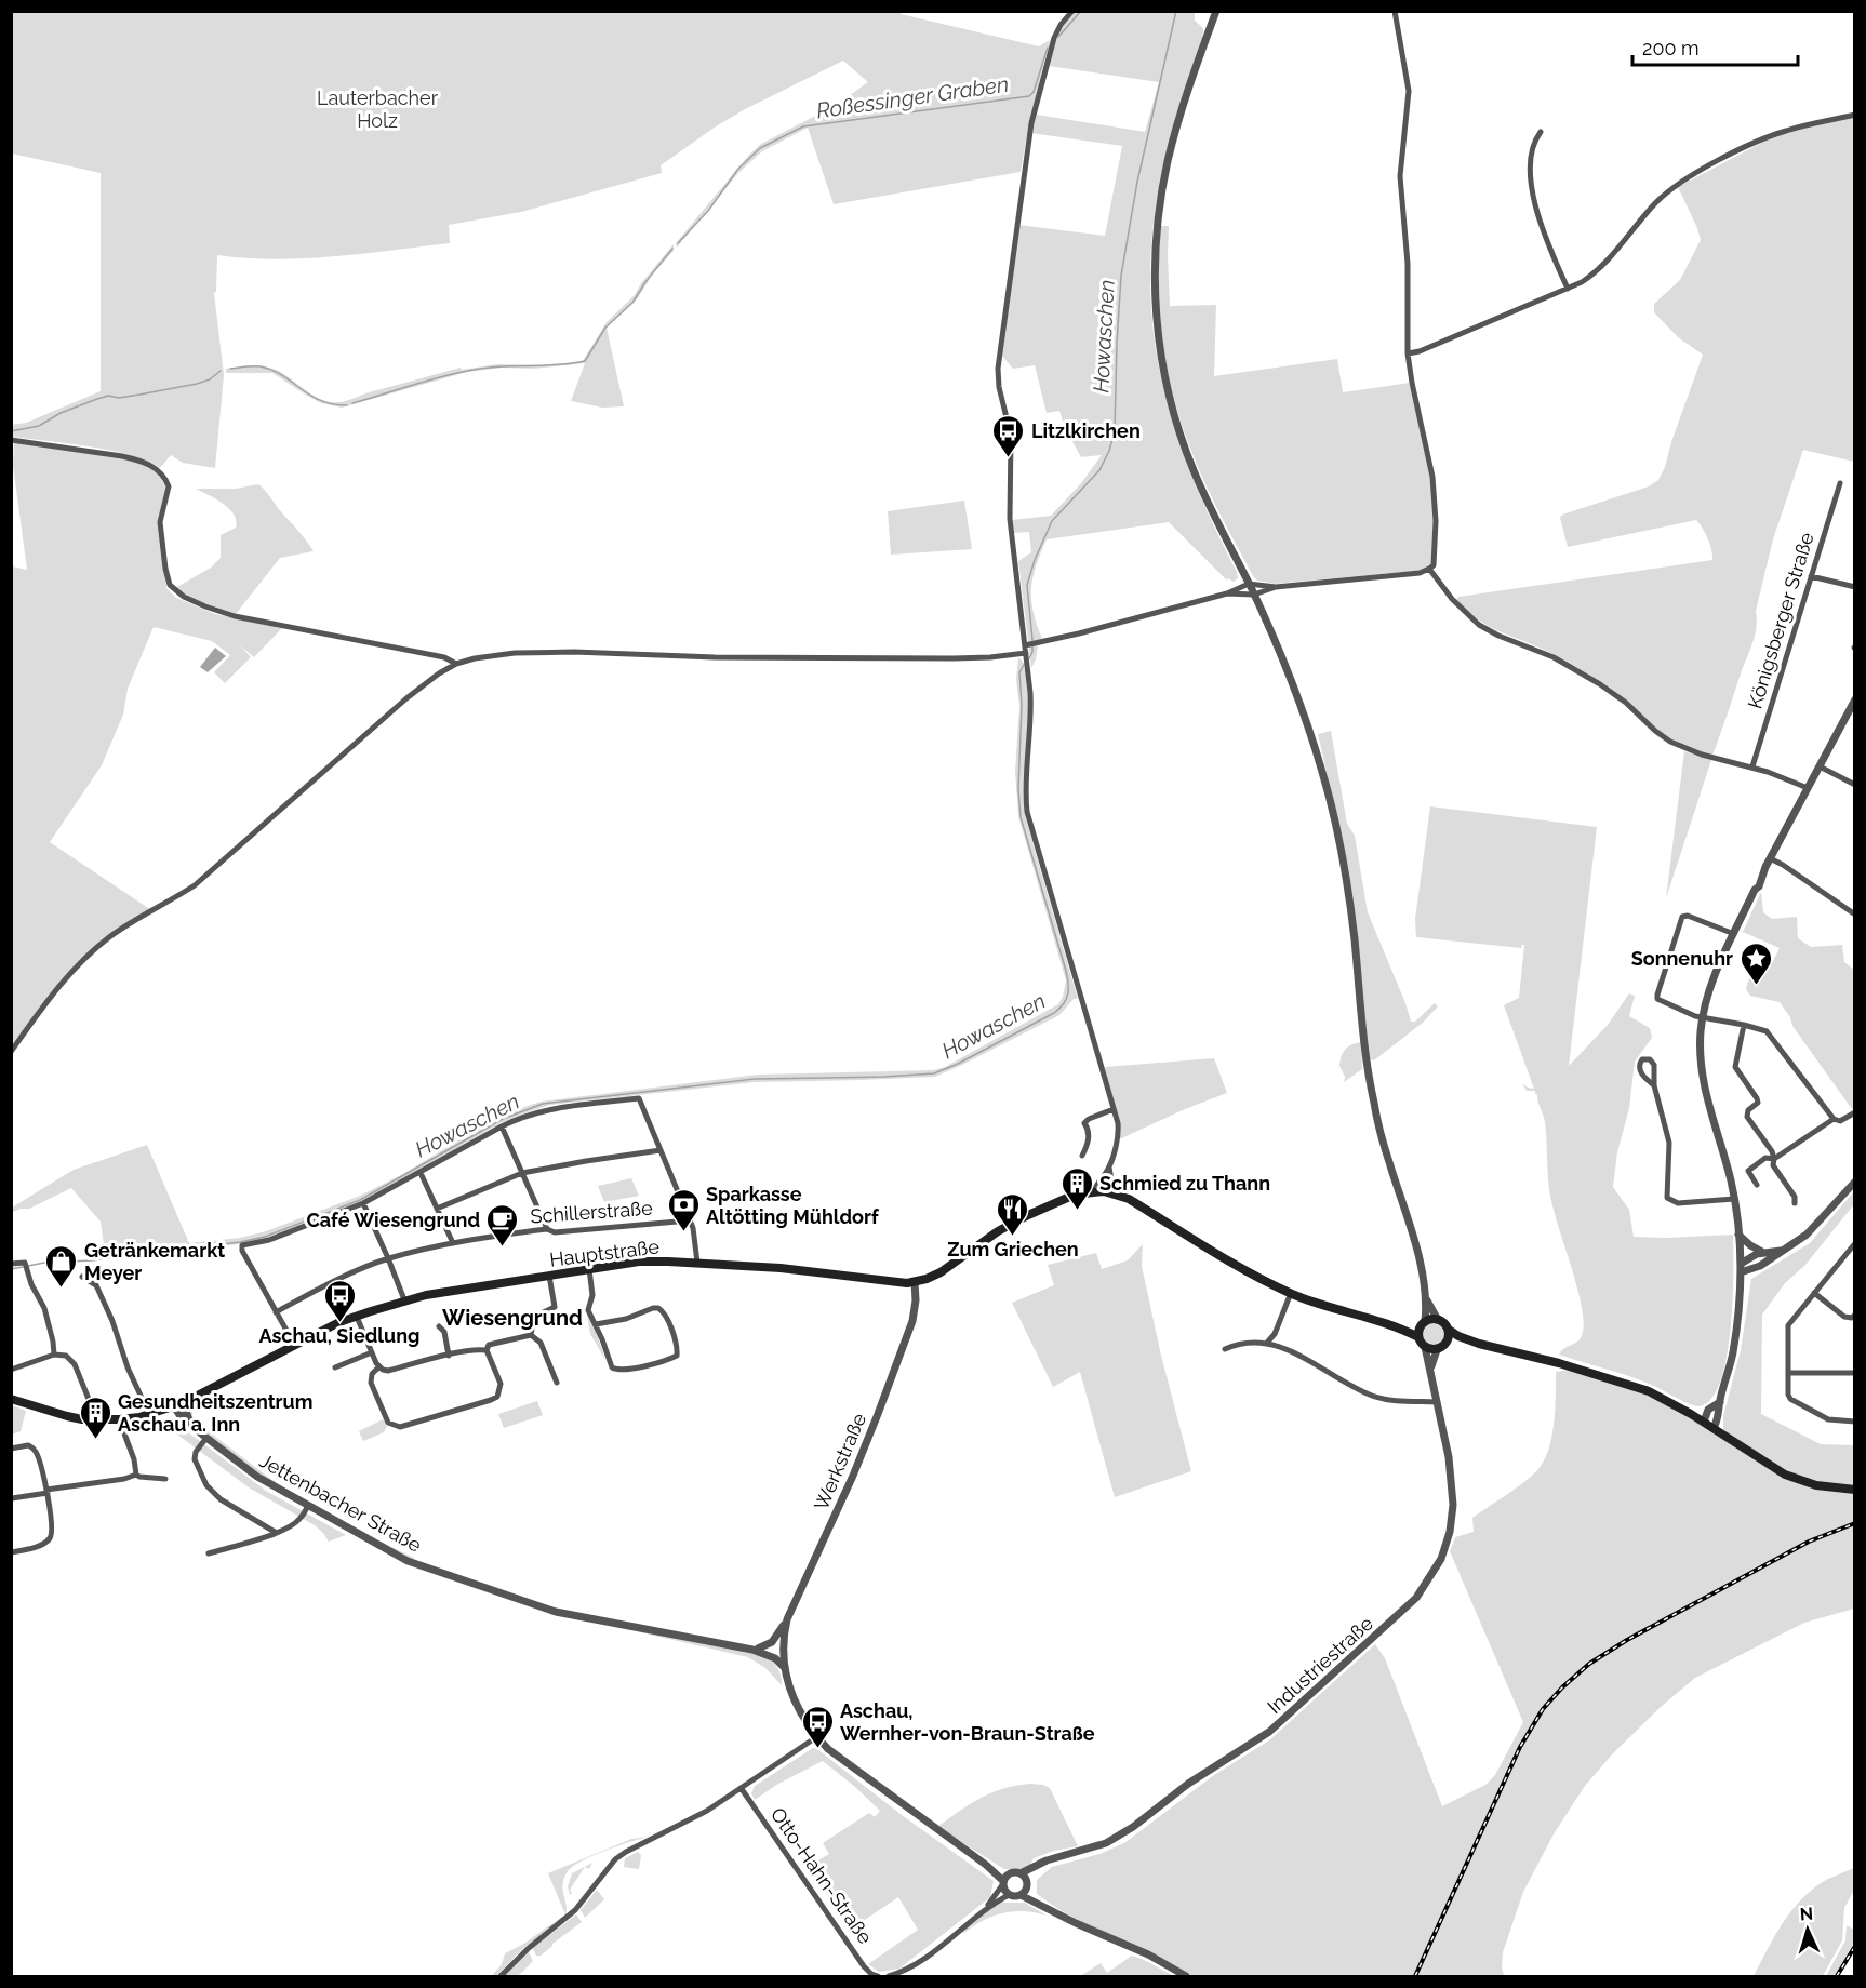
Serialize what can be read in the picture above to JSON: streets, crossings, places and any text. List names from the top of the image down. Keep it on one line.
{"streets":{"main road":["Hauptstraße"],"street":["Königsberger Straße","Schillerstraße","Werkstraße","Jettenbacher Straße","Industriestraße","Otto-Hahn-Straße"]},"crossings":[["Hauptstraße","Werkstraße"],["Hauptstraße","Jettenbacher Straße"],["Werkstraße","Jettenbacher Straße"]],"districts":["Wiesengrund"],"water":["Roßessinger Graben","Howaschen"],"parks":["Lauterbacher Holz"],"places":{"bus stop":["Litzlkirchen","Aschau, Siedlung","Aschau, Wernher-von-Braun-Straße"],"place":["Sonnenuhr"],"building":["Schmied zu Thann","Gesundheitszentrum Aschau a. Inn"],"bank":["Sparkasse Altötting Mühldorf"],"restaurant":["Zum Griechen"],"cafe":["Café Wiesengrund"],"shop":["Getränkemarkt Meyer"]},"scale_bar":"200 m","north":"top"}
